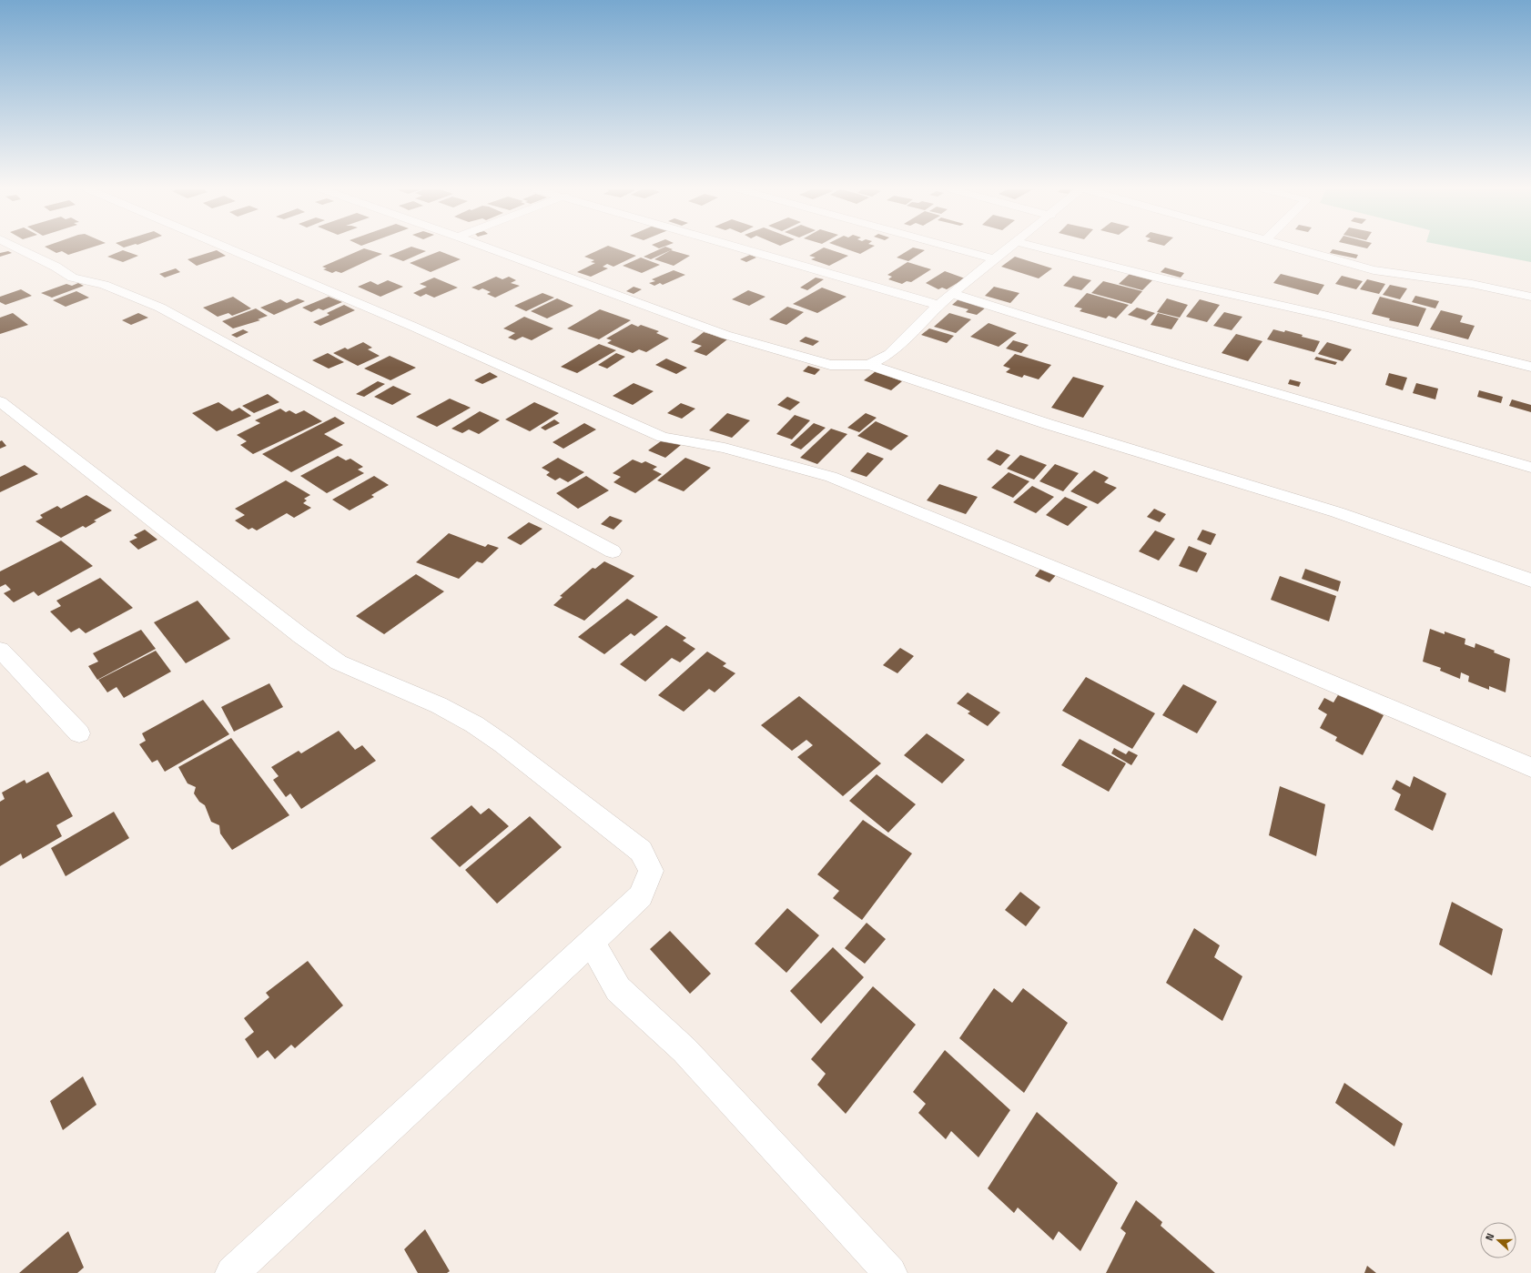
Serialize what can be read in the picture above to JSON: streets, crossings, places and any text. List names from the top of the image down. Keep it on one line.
{"north":"left"}
